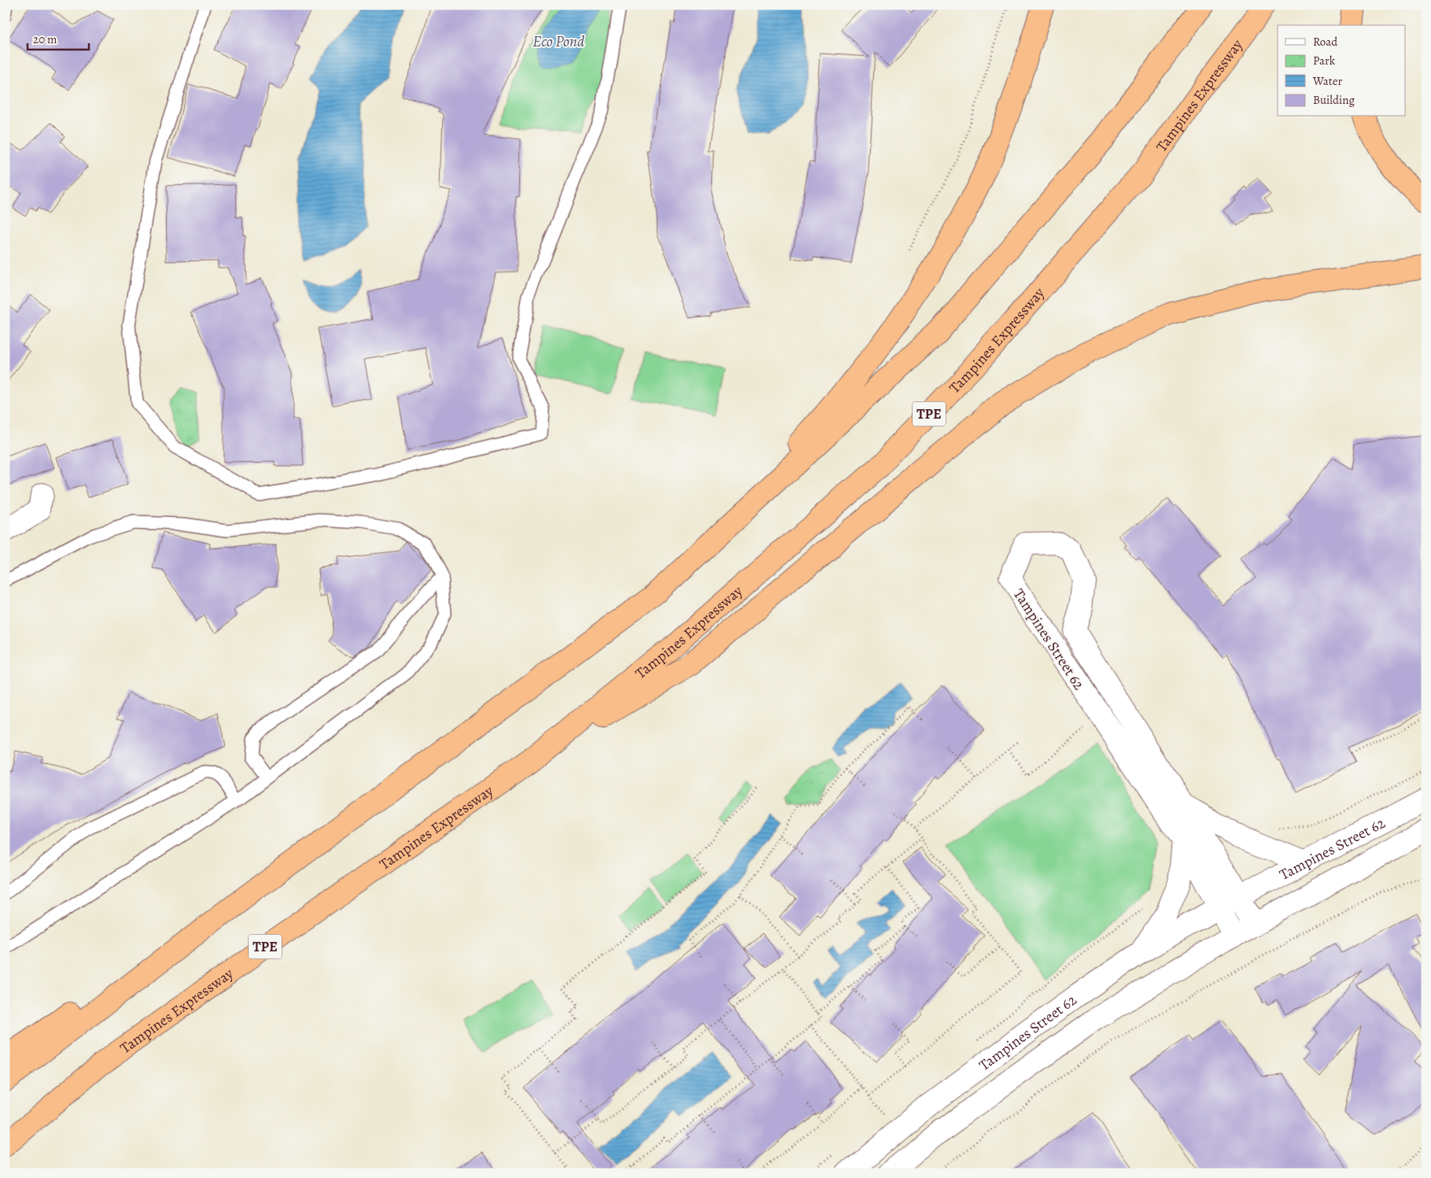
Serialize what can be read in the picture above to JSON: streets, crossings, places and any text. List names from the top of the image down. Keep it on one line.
{"streets":{"highway":["Tampines Expressway","TPE"],"street":["Tampines Street 62"]},"water":["Eco Pond"],"legend":["Road","Park","Water","Building"],"scale_bar":"20 m"}
